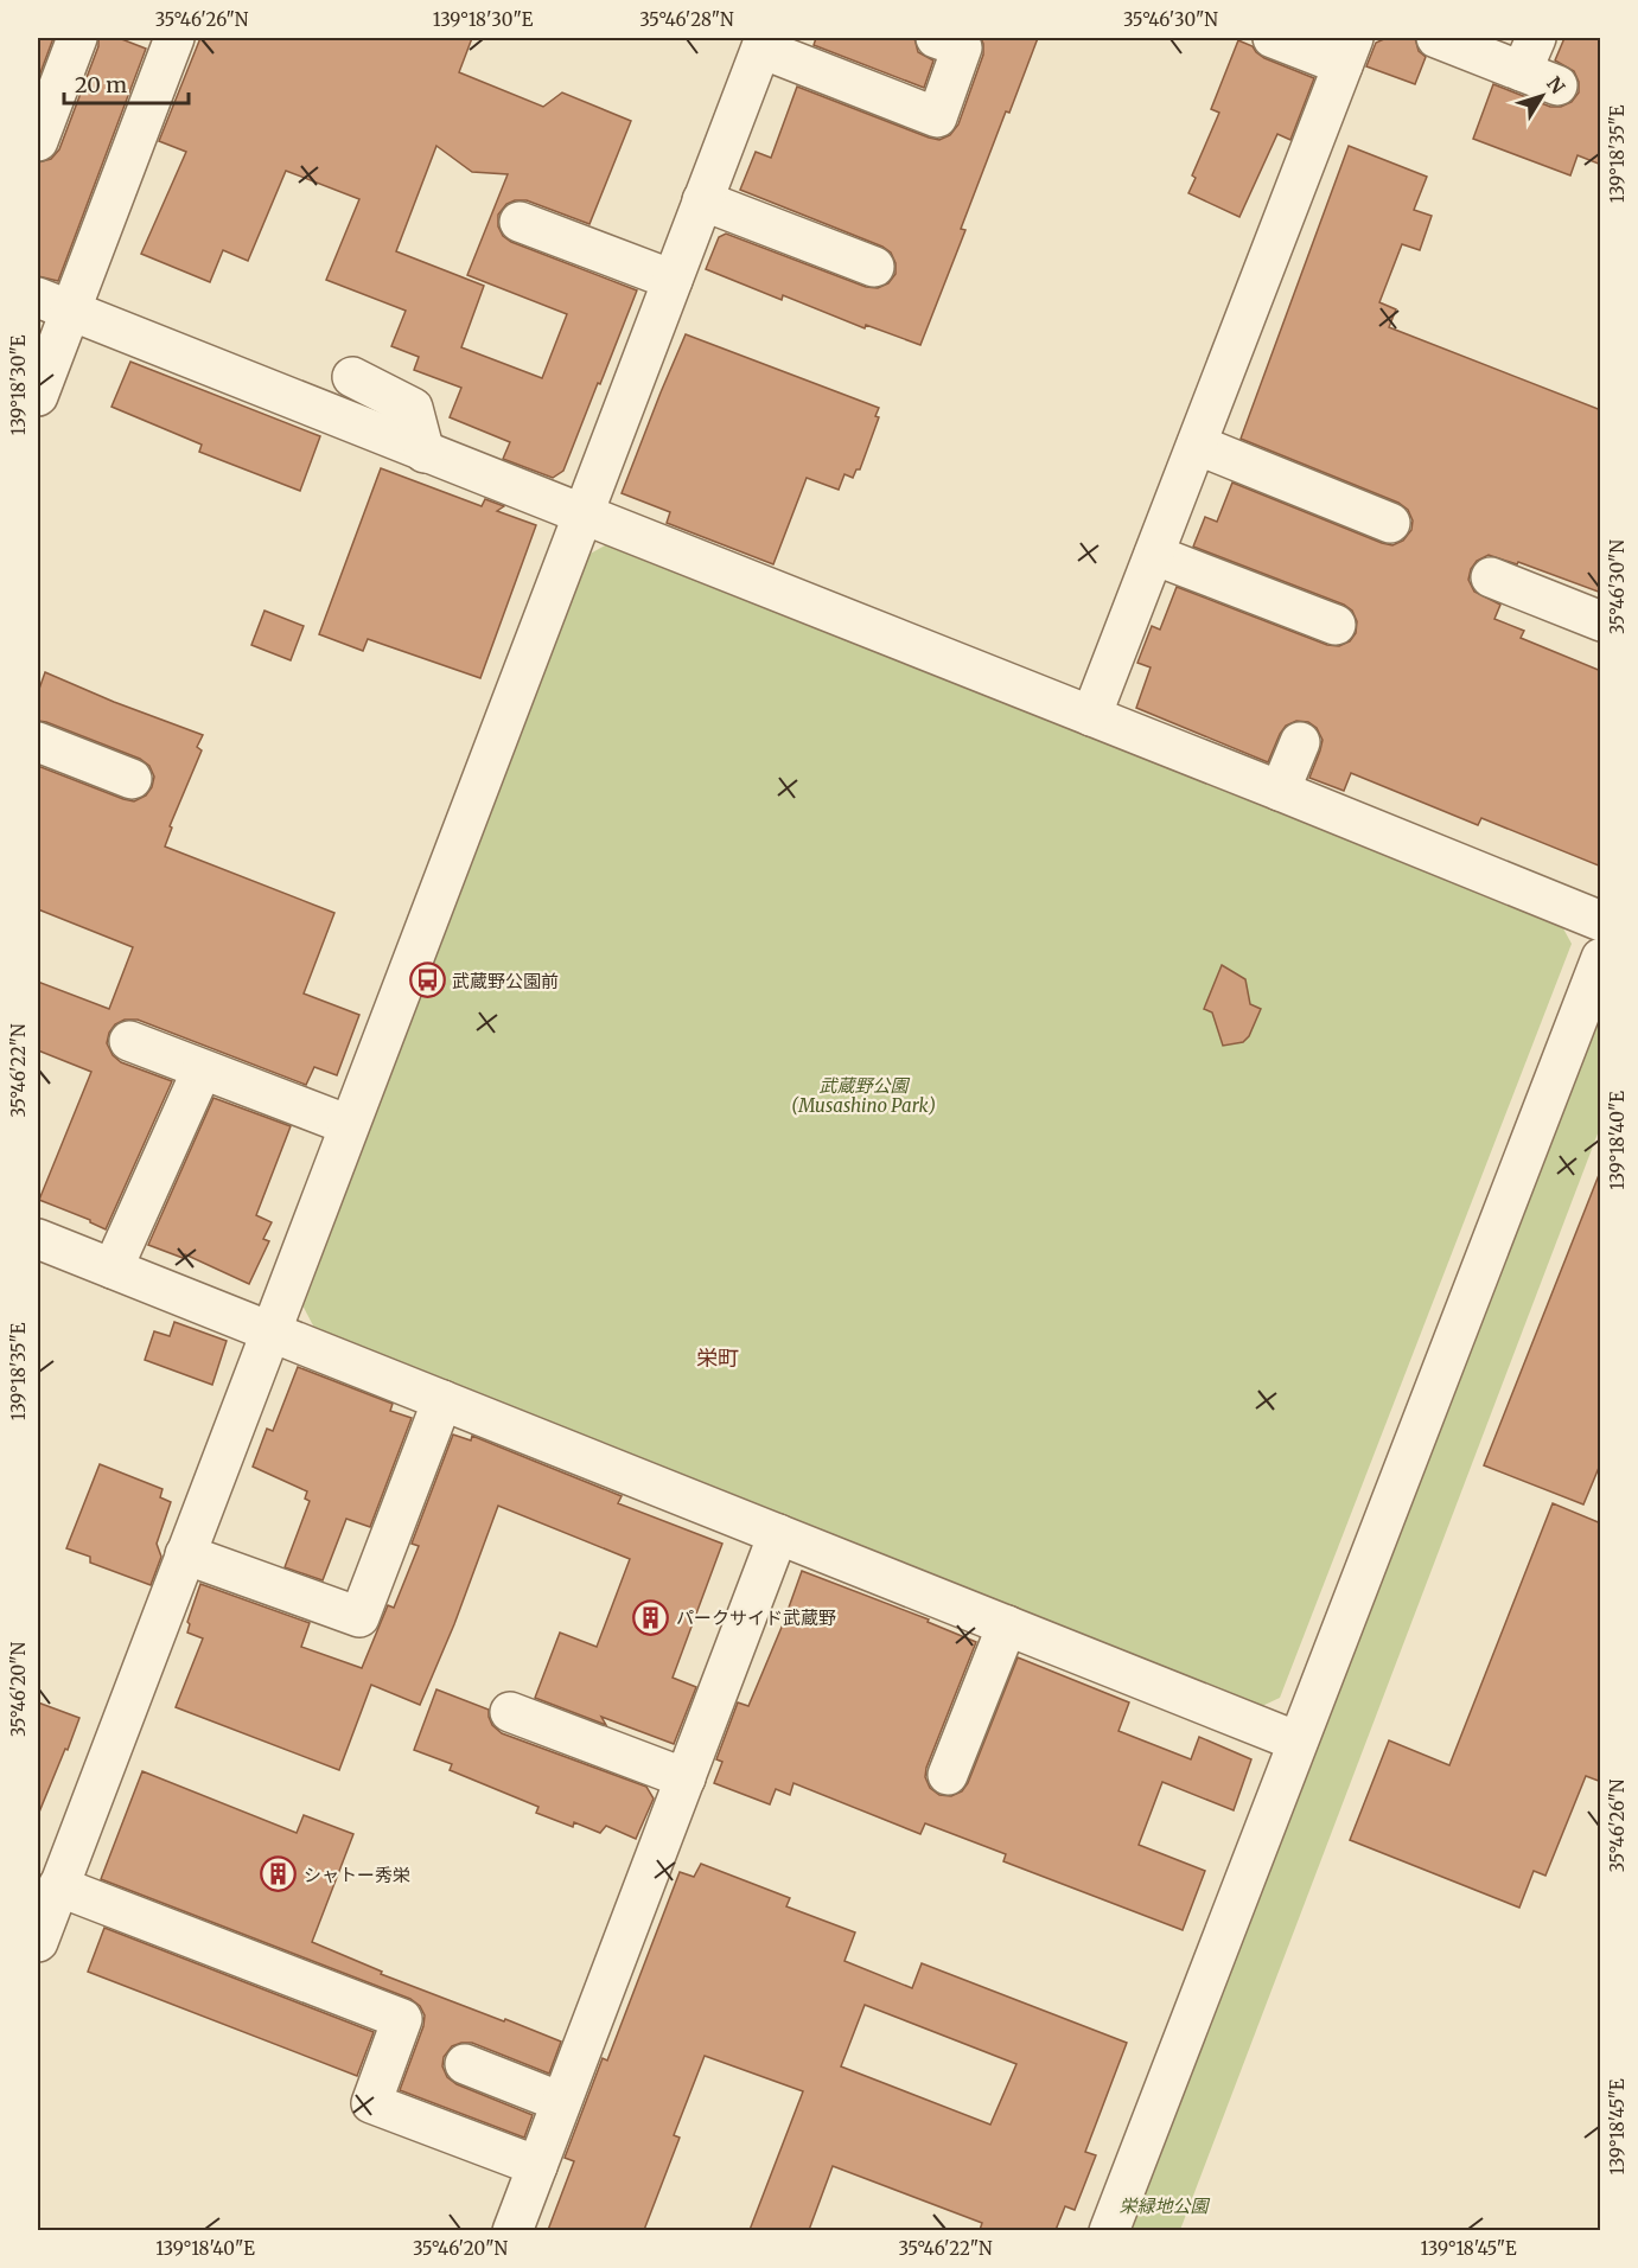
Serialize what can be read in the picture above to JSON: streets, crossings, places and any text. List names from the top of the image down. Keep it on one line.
{"districts":["栄町"],"parks":["武蔵野公園 (Musashino Park)","栄緑地公園"],"places":{"bus stop":["武蔵野公園前"],"building":["パークサイド武蔵野","シャトー秀栄"]},"scale_bar":"20 m","north":"top right","coordinates":["35°46'26\"N","139°18'30\"E","35°46'28\"N","35°46'30\"N","139°18'35\"E","35°46'22\"N","139°18'40\"E","35°46'20\"N","139°18'45\"E"]}
